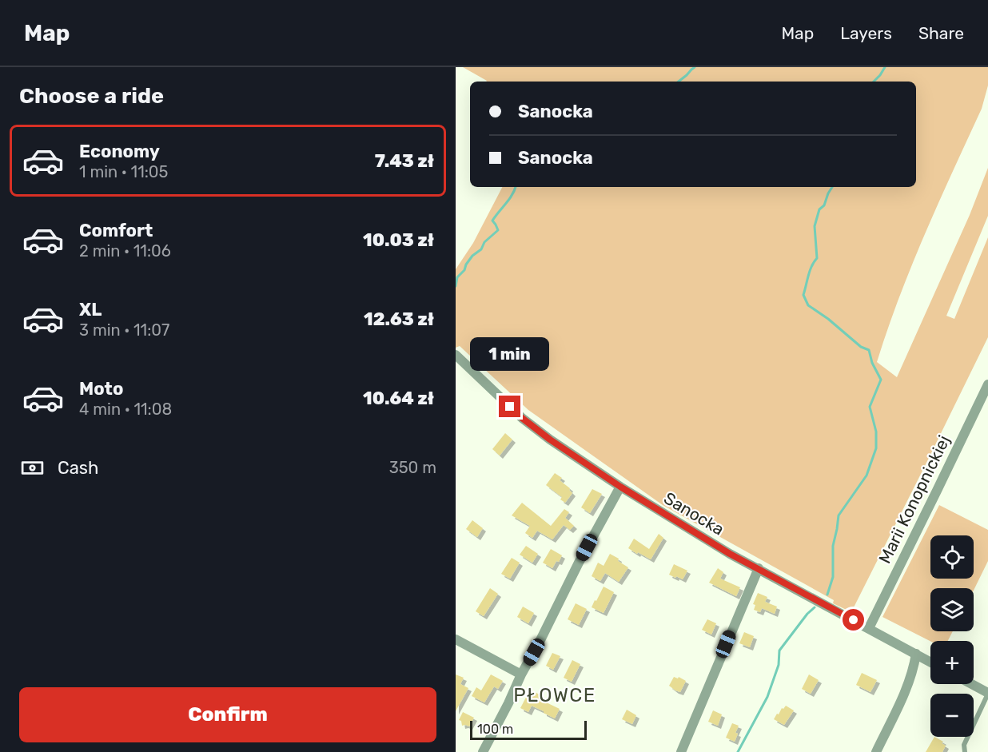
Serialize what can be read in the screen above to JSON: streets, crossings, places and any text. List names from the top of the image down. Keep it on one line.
{"streets":{"street":["Marii Konopnickiej","Sanocka"]},"crossings":[["Marii Konopnickiej","Sanocka"]],"districts":["PŁOWCE"],"scale_bar":"100 m","page":{"header":"Map","nav":["Map","Layers","Share"],"heading":"Choose a ride","banner":["Sanocka","Sanocka"],"list":[{"name":"Economy","note":"1 min · 11:05","value":"7.43 zł"},{"name":"Comfort","note":"2 min · 11:06","value":"10.03 zł"},{"name":"XL","note":"3 min · 11:07","value":"12.63 zł"},{"name":"Moto","note":"4 min · 11:08","value":"10.64 zł"}],"bubble":"1 min","pay":["Cash","350 m"],"map_buttons":["+","−"],"buttons":"Confirm","scale":"100 m"}}
